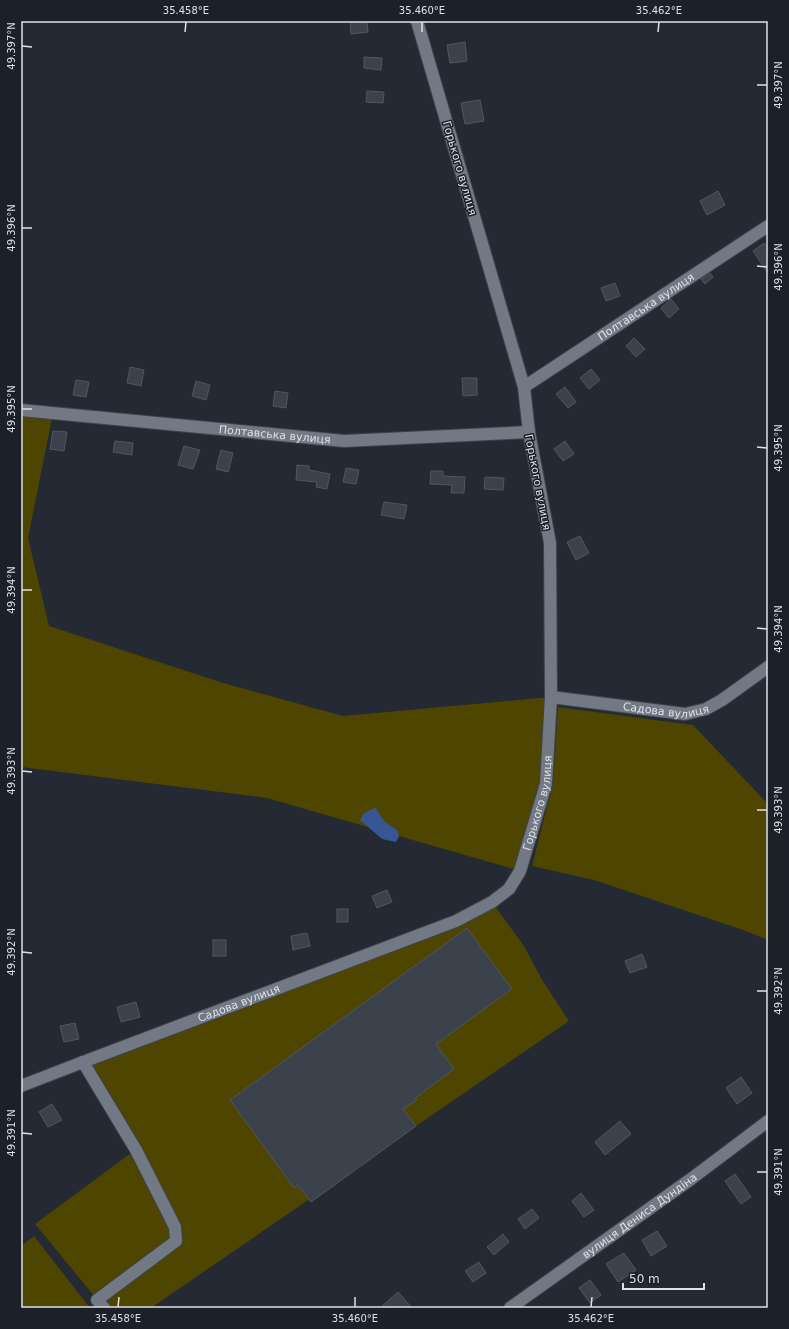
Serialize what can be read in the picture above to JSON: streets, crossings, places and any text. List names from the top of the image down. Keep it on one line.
{"streets":{"street":["Горького вулиця","Полтавська вулиця","Садова вулиця","вулиця Дениса Дундіна"]},"crossings":[["Горького вулиця","Полтавська вулиця"],["Горького вулиця","Садова вулиця"]],"scale_bar":"50 m","coordinates":["35.458°E","35.460°E","35.462°E","49.397°N","49.396°N","49.395°N","49.394°N","49.393°N","49.392°N","49.391°N"]}
